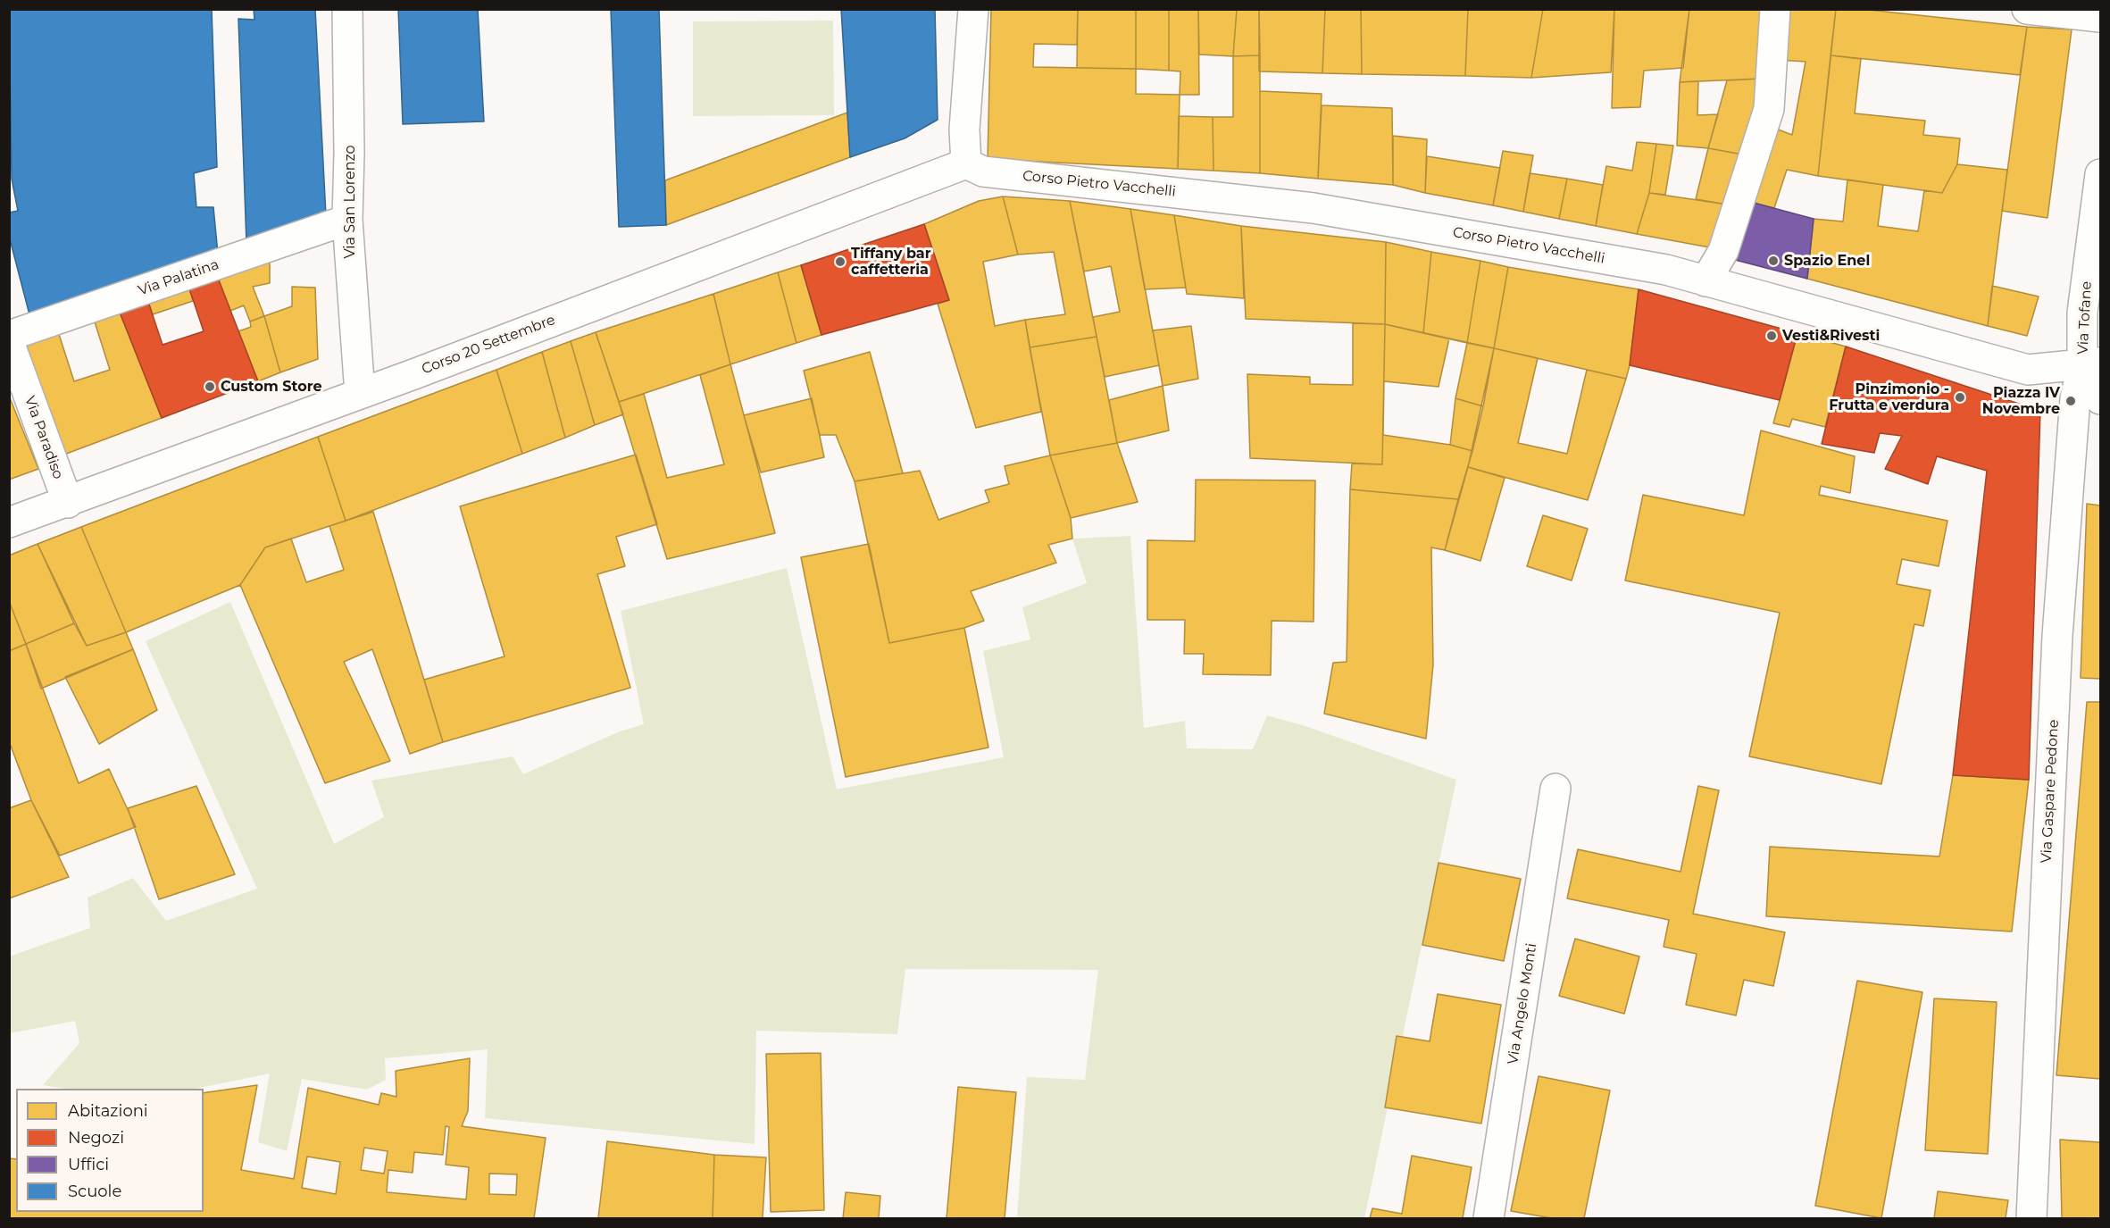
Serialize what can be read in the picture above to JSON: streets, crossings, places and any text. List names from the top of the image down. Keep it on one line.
{"streets":{"street":["Corso Pietro Vacchelli","Via San Lorenzo","Via Palatina","Via Tofane","Corso 20 Settembre","Via Paradiso","Via Gaspare Pedone","Via Angelo Monti"]},"crossings":[["Corso Pietro Vacchelli","Via Tofane"],["Corso Pietro Vacchelli","Corso 20 Settembre"],["Corso Pietro Vacchelli","Via Gaspare Pedone"],["Via San Lorenzo","Via Palatina"],["Via San Lorenzo","Corso 20 Settembre"],["Via Tofane","Via Gaspare Pedone"],["Corso 20 Settembre","Via Paradiso"]],"places":["Spazio Enel","Tiffany bar caffetteria","Vesti&Rivesti","Custom Store","Pinzimonio - Frutta e verdura","Piazza IV Novembre"],"legend":["Abitazioni","Negozi","Uffici","Scuole"]}
